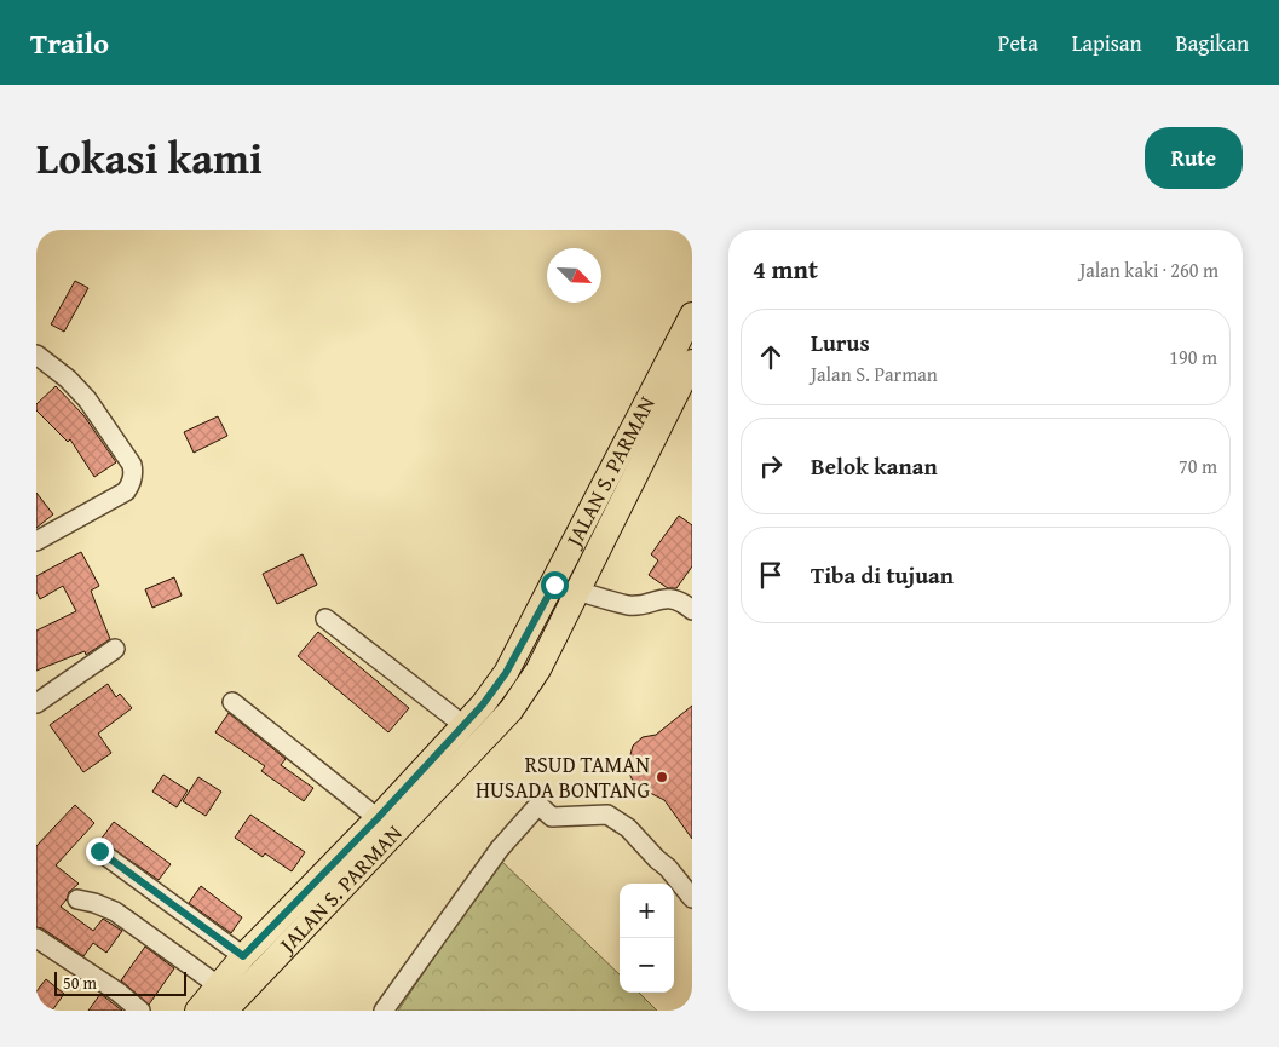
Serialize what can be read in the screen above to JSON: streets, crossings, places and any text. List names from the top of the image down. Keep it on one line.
{"streets":{"main road":["JALAN S. PARMAN"]},"places":["RSUD TAMAN HUSADA BONTANG"],"scale_bar":"50 m","north":"bottom right","page":{"header":"Trailo","nav":["Peta","Lapisan","Bagikan"],"title":"Lokasi kami","buttons":"Rute","heading":["4 mnt","Jalan kaki · 260 m"],"list":[["Lurus","Jalan S. Parman","190 m"],["Belok kanan","70 m"],"Tiba di tujuan"],"map_buttons":["+","−"],"scale":"50 m"}}
